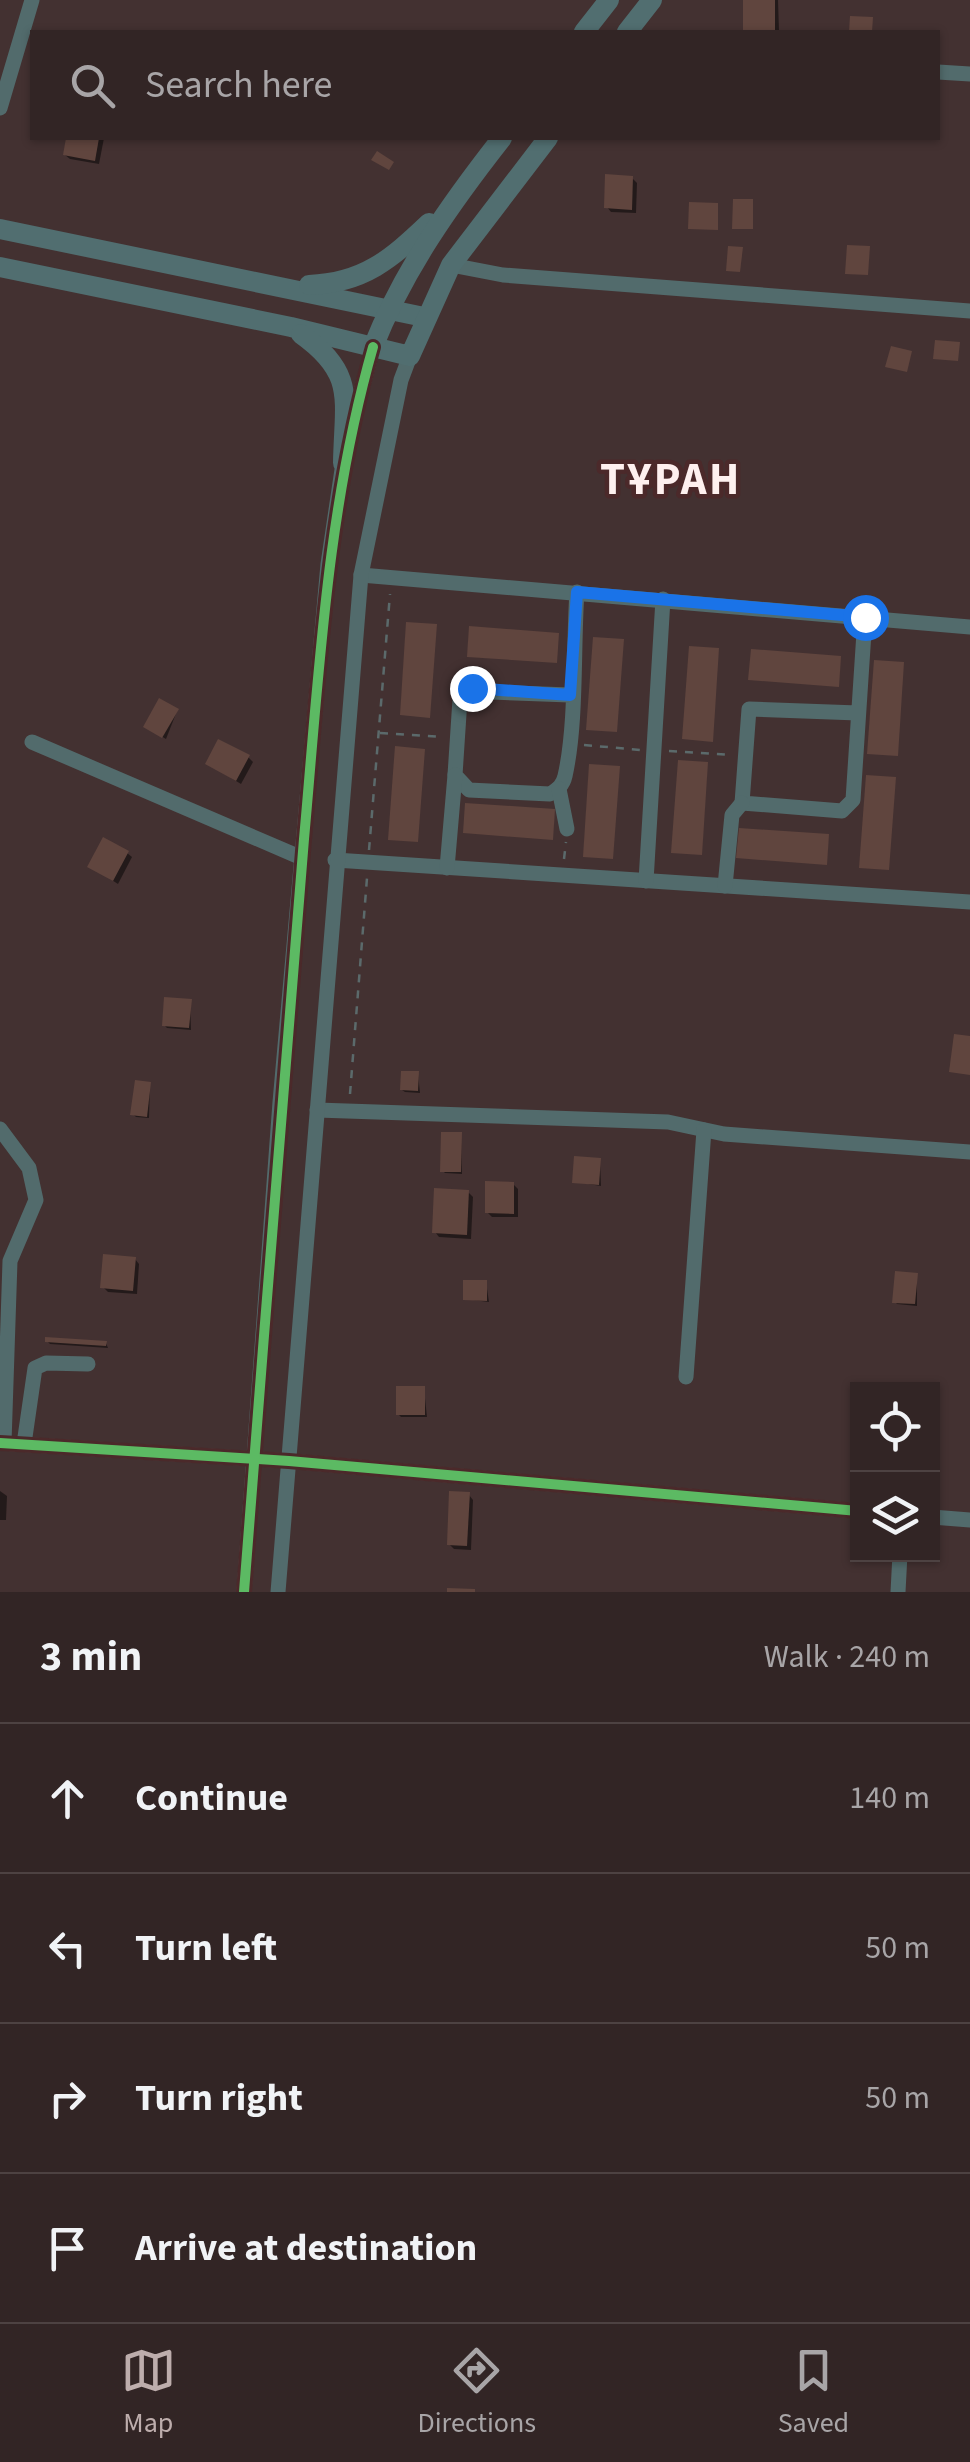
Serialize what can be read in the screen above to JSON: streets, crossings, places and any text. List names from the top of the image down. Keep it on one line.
{"districts":["ТҰРАН"],"page":{"search":"Search here","heading":["3 min","Walk · 240 m"],"list":[["Continue","140 m"],["Turn left","50 m"],["Turn right","50 m"],"Arrive at destination"],"nav":["Map","Directions","Saved"]}}
